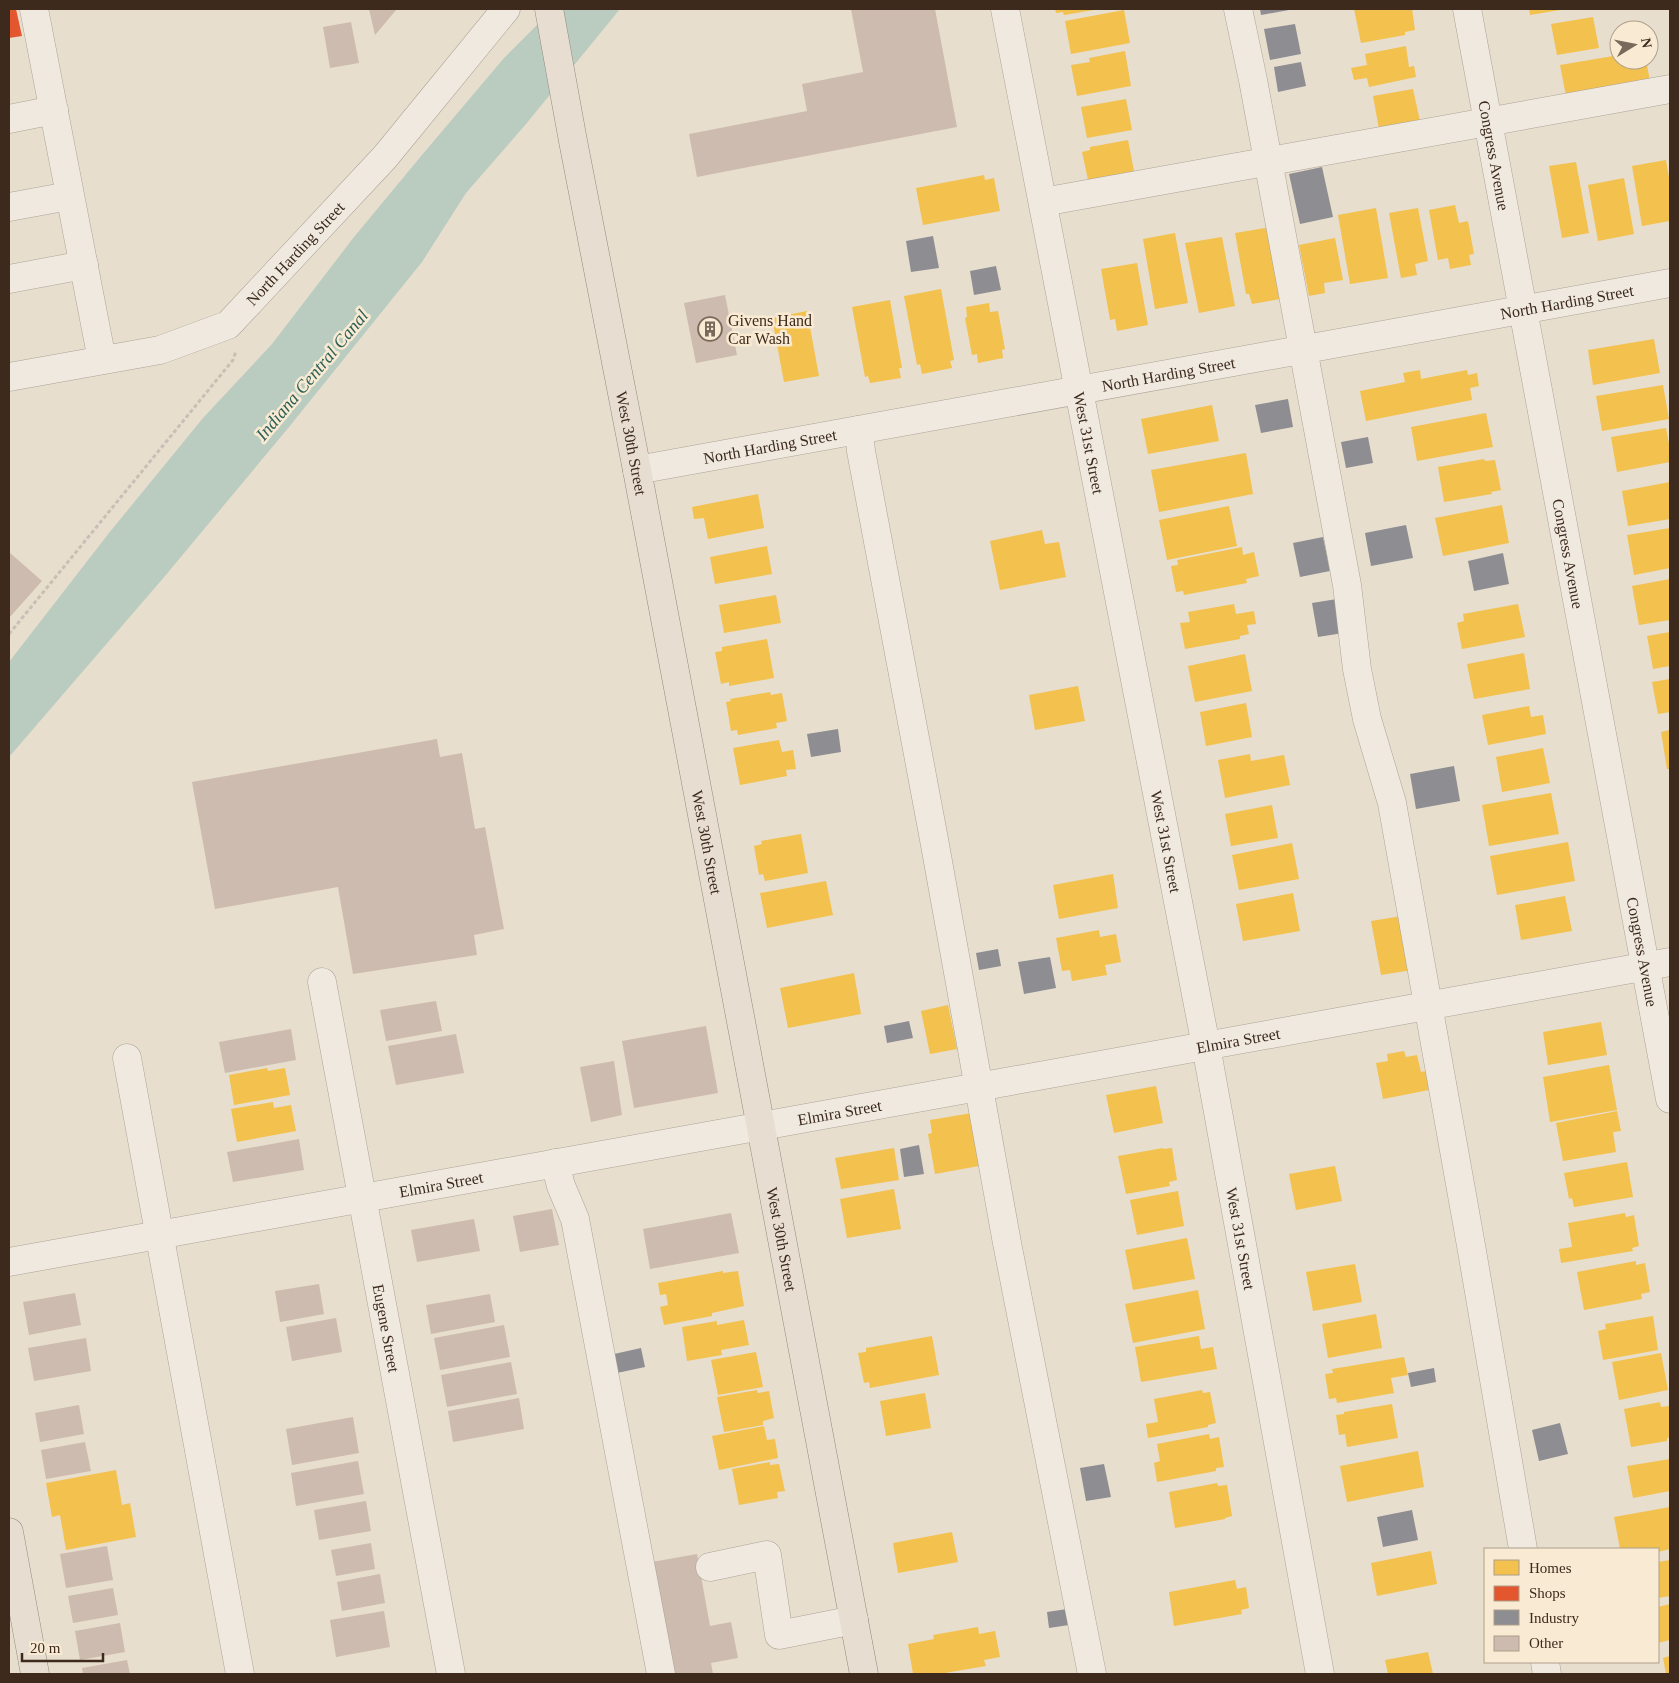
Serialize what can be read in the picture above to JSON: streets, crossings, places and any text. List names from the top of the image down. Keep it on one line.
{"streets":{"main road":["West 30th Street"],"street":["Congress Avenue","North Harding Street","West 31st Street","Elmira Street","Eugene Street"]},"crossings":[["Congress Avenue","North Harding Street"],["Congress Avenue","Elmira Street"],["North Harding Street","West 30th Street"],["North Harding Street","West 31st Street"],["West 30th Street","Elmira Street"],["West 31st Street","Elmira Street"],["Elmira Street","Eugene Street"]],"water":["Indiana Central Canal"],"places":{"building":["Givens Hand Car Wash"]},"legend":["Homes","Shops","Industry","Other"],"scale_bar":"20 m","north":"right"}
